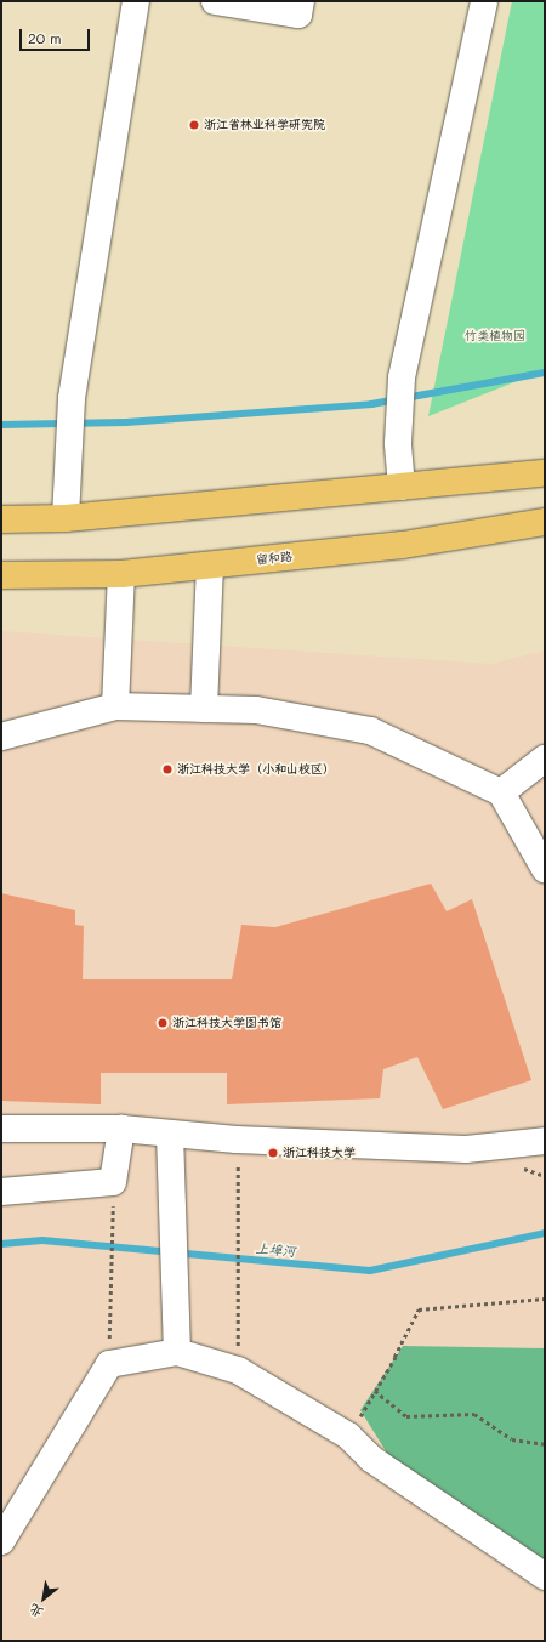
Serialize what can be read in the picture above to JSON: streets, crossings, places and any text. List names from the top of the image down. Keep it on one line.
{"streets":{"main road":["留和路"]},"water":["上埠河"],"parks":["竹类植物园"],"places":["浙江省林业科学研究院","浙江科技大学（小和山校区）","浙江科技大学图书馆","浙江科技大学"],"scale_bar":"20 m","north":"bottom left"}
